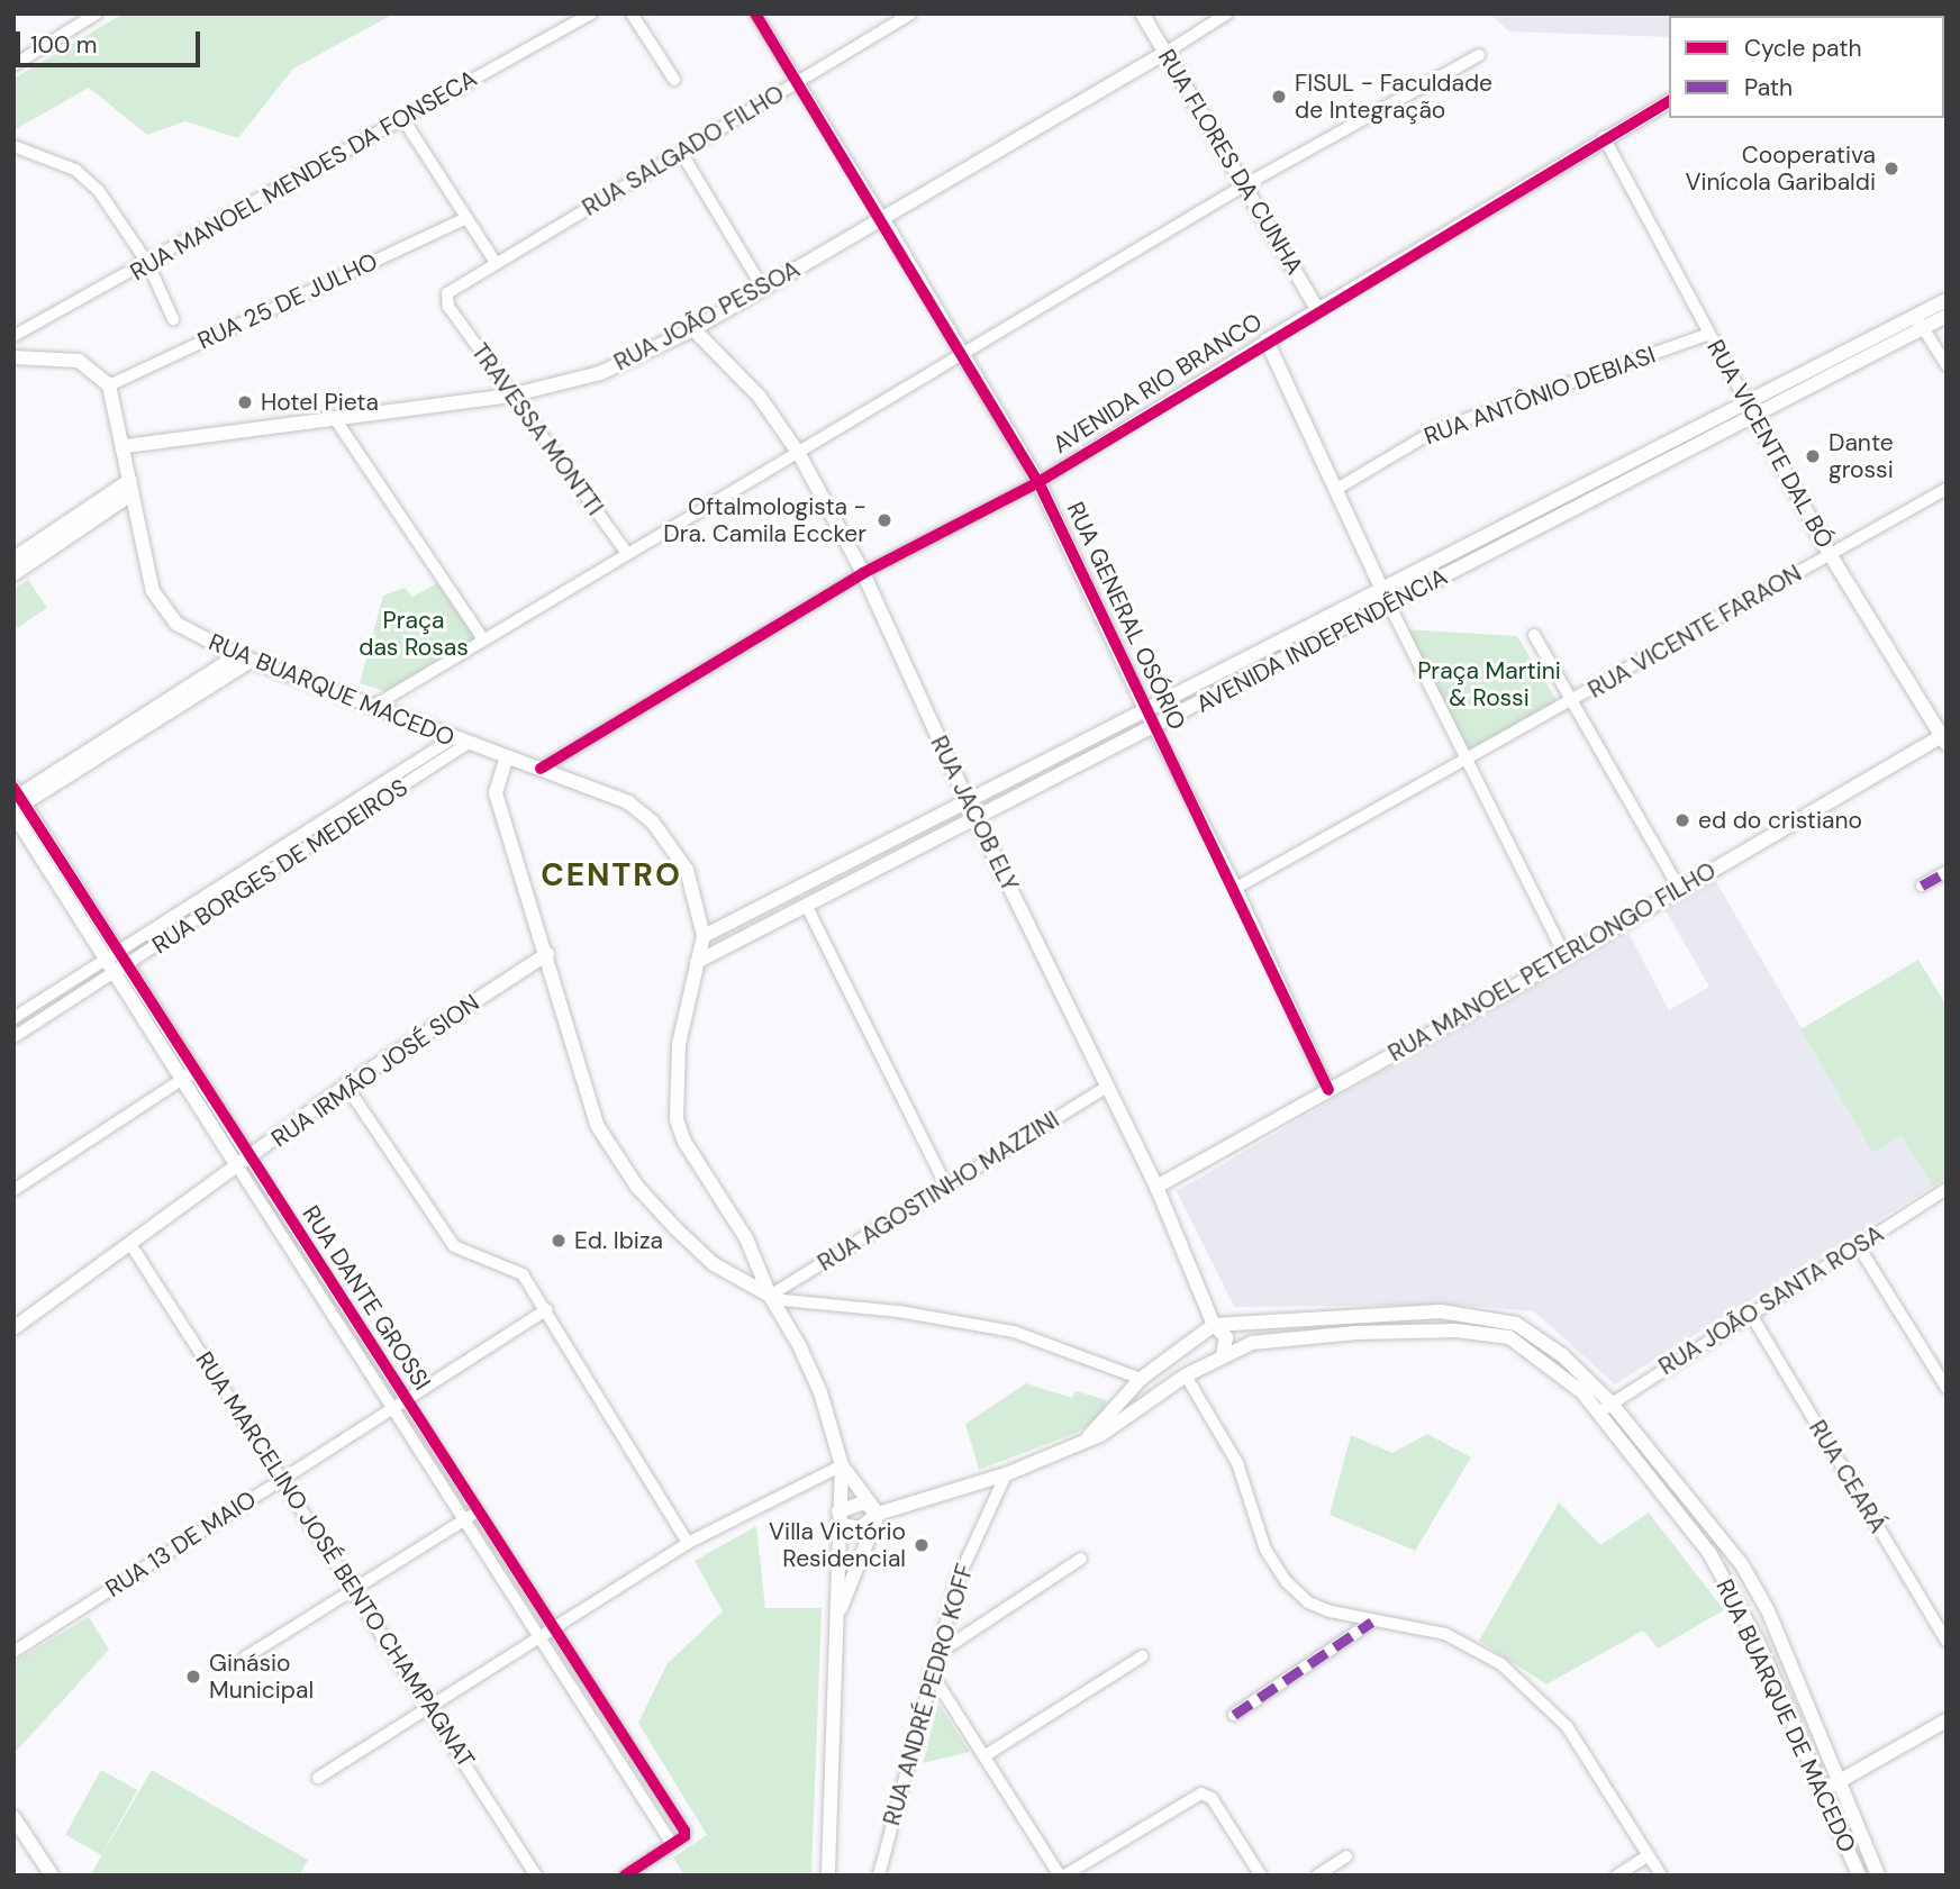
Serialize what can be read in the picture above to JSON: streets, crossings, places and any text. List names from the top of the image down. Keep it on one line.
{"streets":{"main road":["RUA FLORES DA CUNHA","RUA JOÃO PESSOA","AVENIDA RIO BRANCO","RUA VICENTE DAL BÓ","RUA GENERAL OSÓRIO","AVENIDA INDEPENDÊNCIA","RUA BUARQUE MACEDO","RUA JACOB ELY","RUA MANOEL PETERLONGO FILHO","RUA IRMÃO JOSÉ SION","RUA DANTE GROSSI","RUA BUARQUE DE MACEDO"],"street":["RUA SALGADO FILHO","RUA MANOEL MENDES DA FONSECA","RUA 25 DE JULHO","RUA ANTÔNIO DEBIASI","TRAVESSA MONTTI","RUA VICENTE FARAON","RUA BORGES DE MEDEIROS","RUA AGOSTINHO MAZZINI","RUA JOÃO SANTA ROSA","RUA CEARÁ","RUA 13 DE MAIO","RUA MARCELINO JOSÉ BENTO CHAMPAGNAT","RUA ANDRÉ PEDRO KOFF"]},"crossings":[["RUA SALGADO FILHO","TRAVESSA MONTTI"],["RUA SALGADO FILHO","RUA GENERAL OSÓRIO"],["RUA FLORES DA CUNHA","RUA JOÃO PESSOA"],["RUA FLORES DA CUNHA","AVENIDA RIO BRANCO"],["RUA 25 DE JULHO","RUA BUARQUE MACEDO"],["RUA JOÃO PESSOA","TRAVESSA MONTTI"],["RUA JOÃO PESSOA","RUA GENERAL OSÓRIO"],["RUA JOÃO PESSOA","RUA BUARQUE MACEDO"],["RUA JOÃO PESSOA","RUA JACOB ELY"],["AVENIDA RIO BRANCO","RUA VICENTE DAL BÓ"],["AVENIDA RIO BRANCO","RUA GENERAL OSÓRIO"],["AVENIDA RIO BRANCO","RUA BUARQUE MACEDO"],["AVENIDA RIO BRANCO","RUA JACOB ELY"],["RUA ANTÔNIO DEBIASI","RUA VICENTE DAL BÓ"],["RUA VICENTE DAL BÓ","RUA VICENTE FARAON"],["RUA VICENTE DAL BÓ","AVENIDA INDEPENDÊNCIA"],["RUA VICENTE DAL BÓ","RUA MANOEL PETERLONGO FILHO"],["RUA GENERAL OSÓRIO","RUA VICENTE FARAON"],["RUA GENERAL OSÓRIO","AVENIDA INDEPENDÊNCIA"],["RUA GENERAL OSÓRIO","RUA MANOEL PETERLONGO FILHO"],["AVENIDA INDEPENDÊNCIA","RUA BUARQUE MACEDO"],["AVENIDA INDEPENDÊNCIA","RUA JACOB ELY"],["RUA BUARQUE MACEDO","RUA BORGES DE MEDEIROS"],["RUA JACOB ELY","RUA MANOEL PETERLONGO FILHO"],["RUA JACOB ELY","RUA AGOSTINHO MAZZINI"],["RUA JACOB ELY","RUA BUARQUE DE MACEDO"],["RUA BORGES DE MEDEIROS","RUA DANTE GROSSI"],["RUA IRMÃO JOSÉ SION","RUA DANTE GROSSI"],["RUA IRMÃO JOSÉ SION","RUA MARCELINO JOSÉ BENTO CHAMPAGNAT"],["RUA DANTE GROSSI","RUA 13 DE MAIO"],["RUA JOÃO SANTA ROSA","RUA CEARÁ"],["RUA JOÃO SANTA ROSA","RUA BUARQUE DE MACEDO"],["RUA 13 DE MAIO","RUA MARCELINO JOSÉ BENTO CHAMPAGNAT"],["RUA ANDRÉ PEDRO KOFF","RUA BUARQUE DE MACEDO"]],"districts":["CENTRO"],"parks":["Praça das Rosas","Praça Martini & Rossi"],"places":["FISUL - Faculdade de Integração","Cooperativa Vinícola Garibaldi","Hotel Pieta","Dante grossi","Oftalmologista - Dra. Camila Eccker","ed do cristiano","Ed. Ibiza","Villa Victório Residencial","Ginásio Municipal"],"legend":["Cycle path","Path"],"scale_bar":"100 m"}
